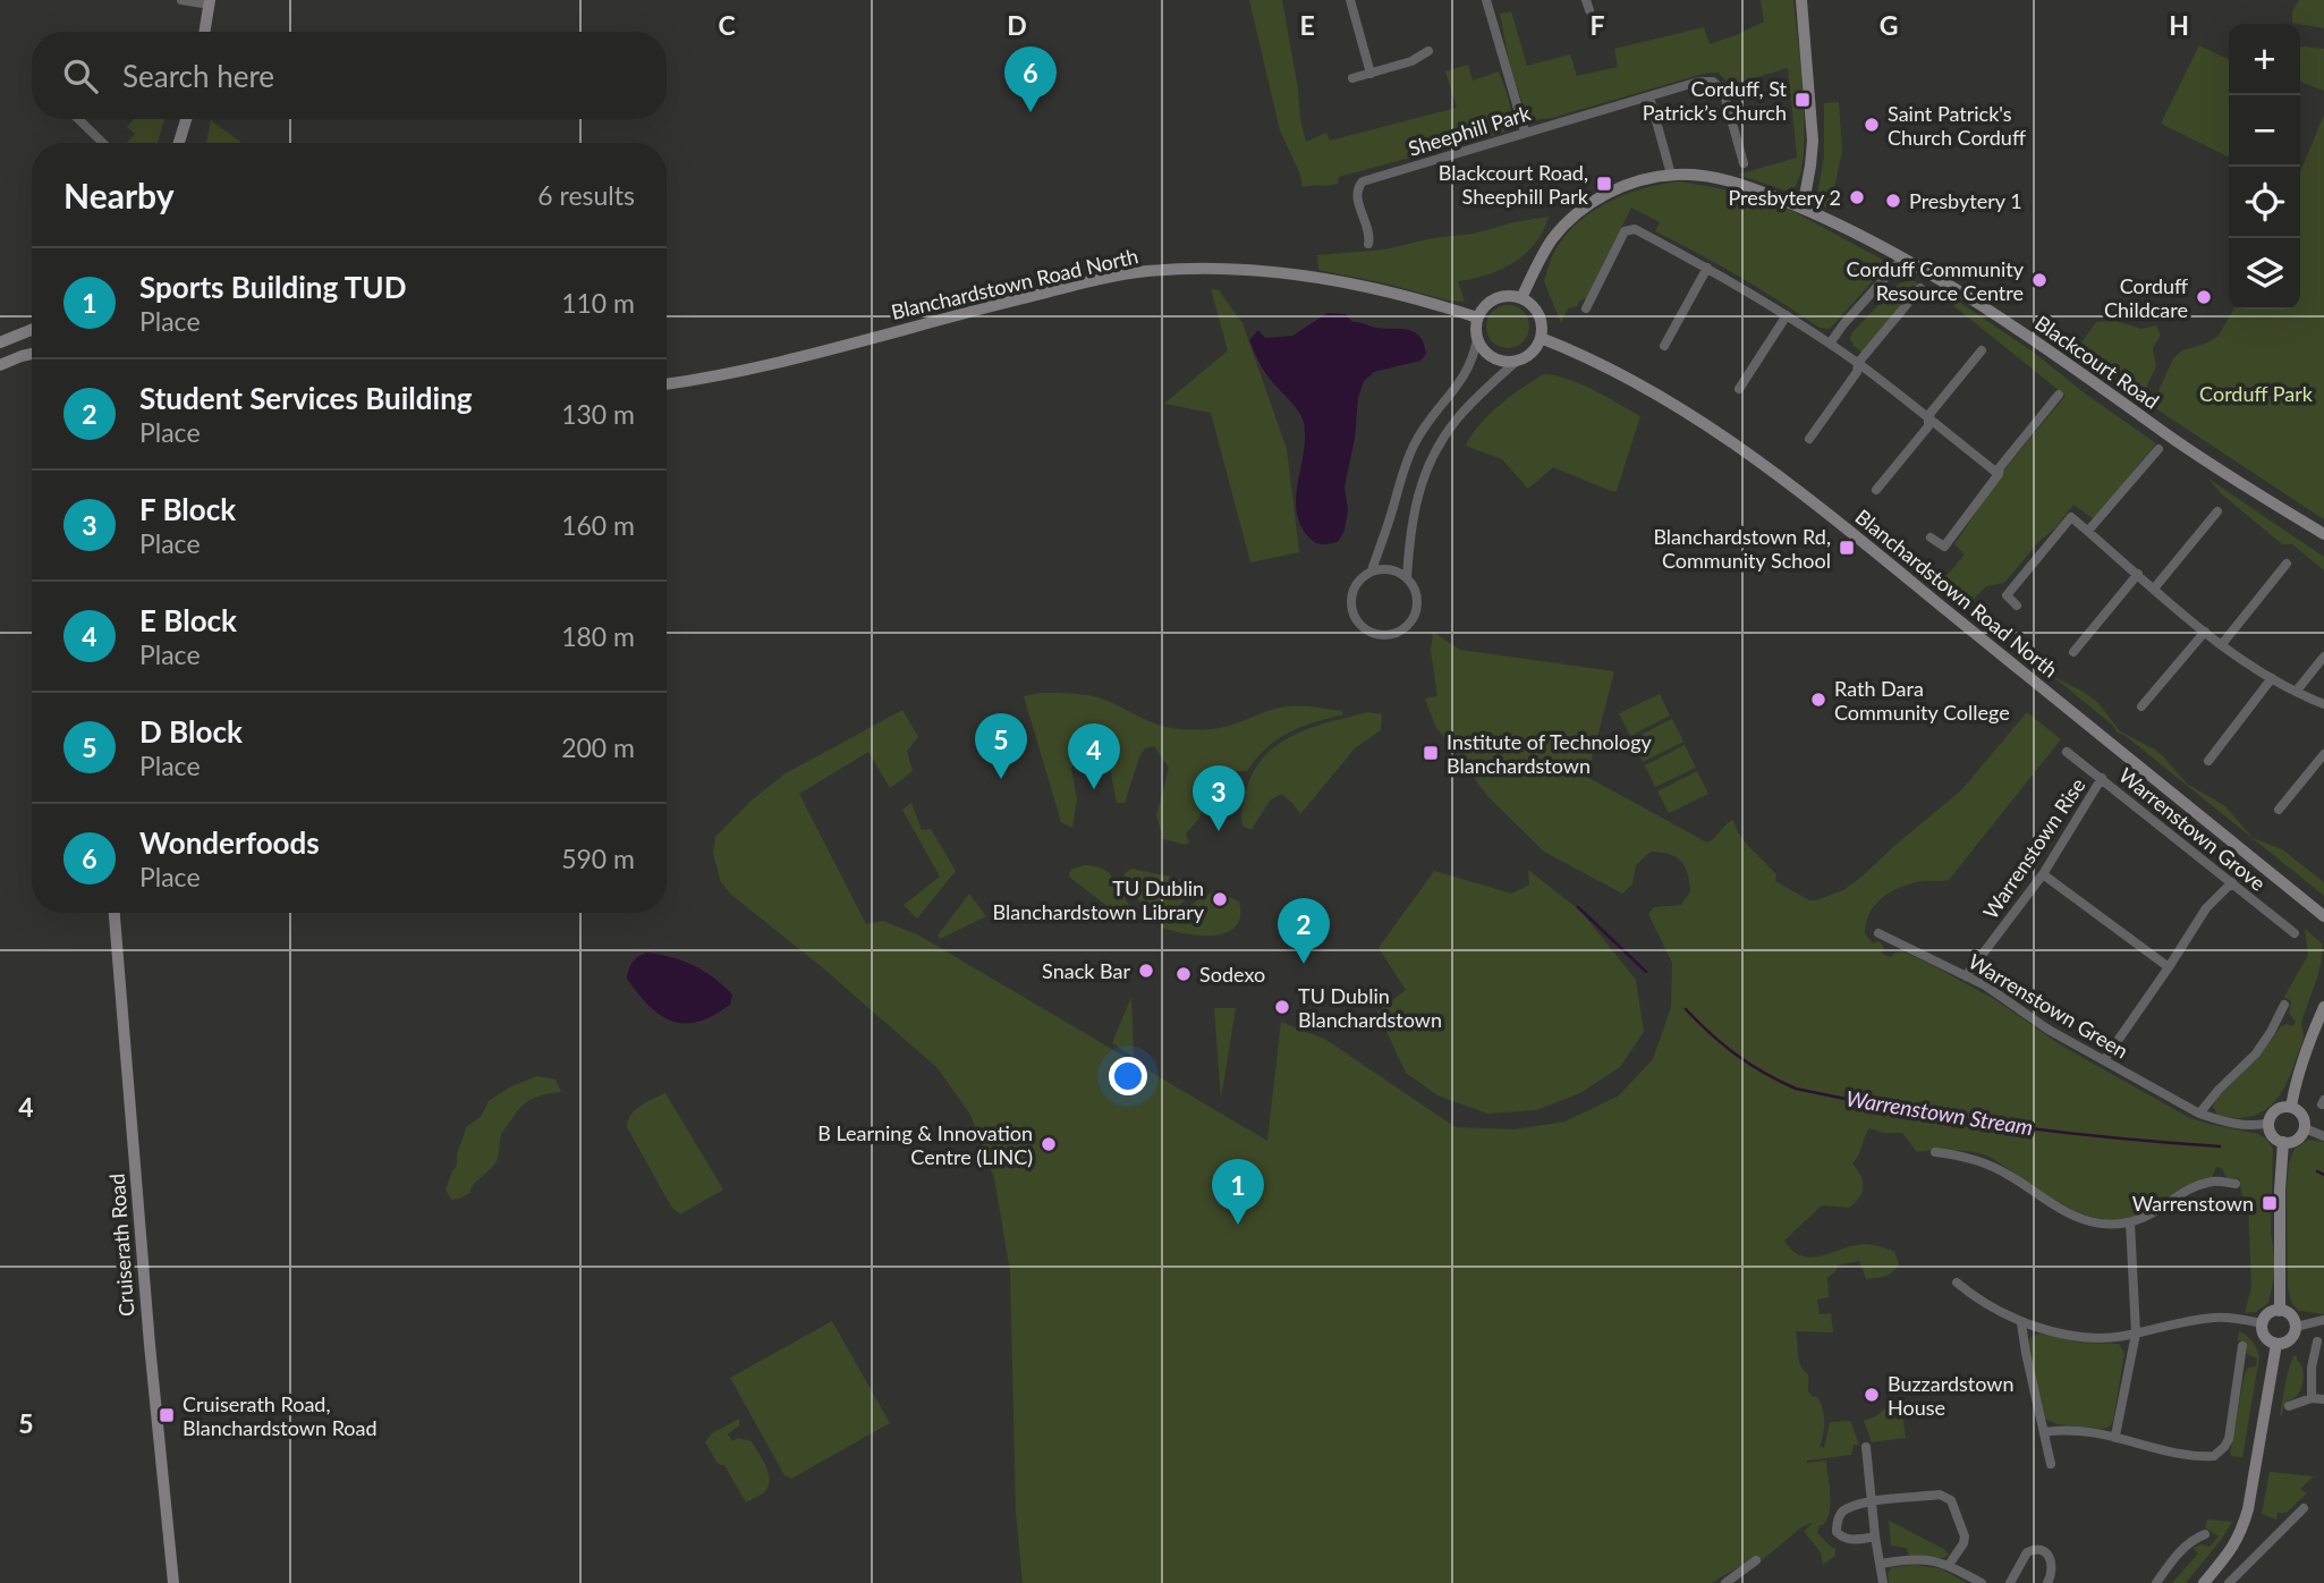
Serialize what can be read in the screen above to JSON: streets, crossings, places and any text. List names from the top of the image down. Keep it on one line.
{"streets":{"main road":["Blanchardstown Road North","Blackcourt Road","Cruiserath Road"],"street":["Sheephill Park","Warrenstown Grove","Warrenstown Rise","Warrenstown Green"]},"crossings":[["Blanchardstown Road North","Blackcourt Road"],["Warrenstown Grove","Warrenstown Rise"],["Warrenstown Rise","Warrenstown Green"]],"water":["Warrenstown Stream"],"parks":["Corduff Park"],"places":{"transit":["Corduff, St Patrick’s Church","Blackcourt Road, Sheephill Park","Blanchardstown Rd, Community School","Institute of Technology Blanchardstown","Warrenstown","Cruiserath Road, Blanchardstown Road"],"other":["Saint Patrick's Church Corduff","Presbytery 2","Presbytery 1","Corduff Community Resource Centre","Corduff Childcare","Rath Dara Community College","TU Dublin Blanchardstown Library","Snack Bar","Sodexo","TU Dublin Blanchardstown","B Learning & Innovation Centre (LINC)","Buzzardstown House"]},"page":{"map_buttons":["+","−"],"search":"Search here","pins":["6","5","4","3","2","1"],"heading":["Nearby","6 results"],"list":[{"mark":"1","name":"Sports Building TUD","note":"Place","value":"110 m"},{"mark":"2","name":"Student Services Building","note":"Place","value":"130 m"},{"mark":"3","name":"F Block","note":"Place","value":"160 m"},{"mark":"4","name":"E Block","note":"Place","value":"180 m"},{"mark":"5","name":"D Block","note":"Place","value":"200 m"},{"mark":"6","name":"Wonderfoods","note":"Place","value":"590 m"}]},"grid":{"columns":["C","D","E","F","G","H"],"rows":["4","5"]}}
